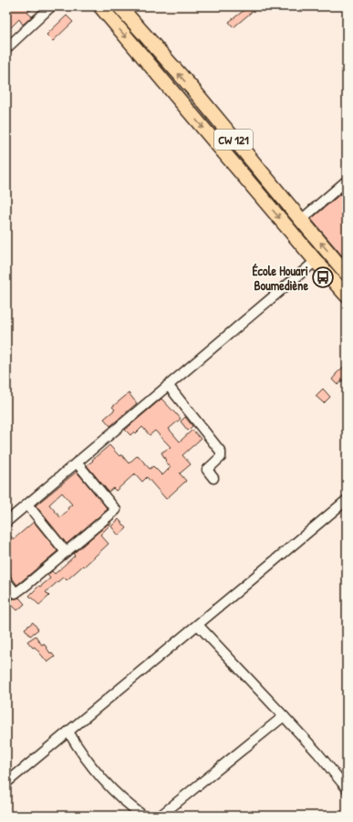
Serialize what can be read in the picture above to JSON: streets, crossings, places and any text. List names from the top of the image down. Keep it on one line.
{"streets":{"highway":["CW 121"]},"places":{"bus stop":["École Houari Boumediène"]}}
